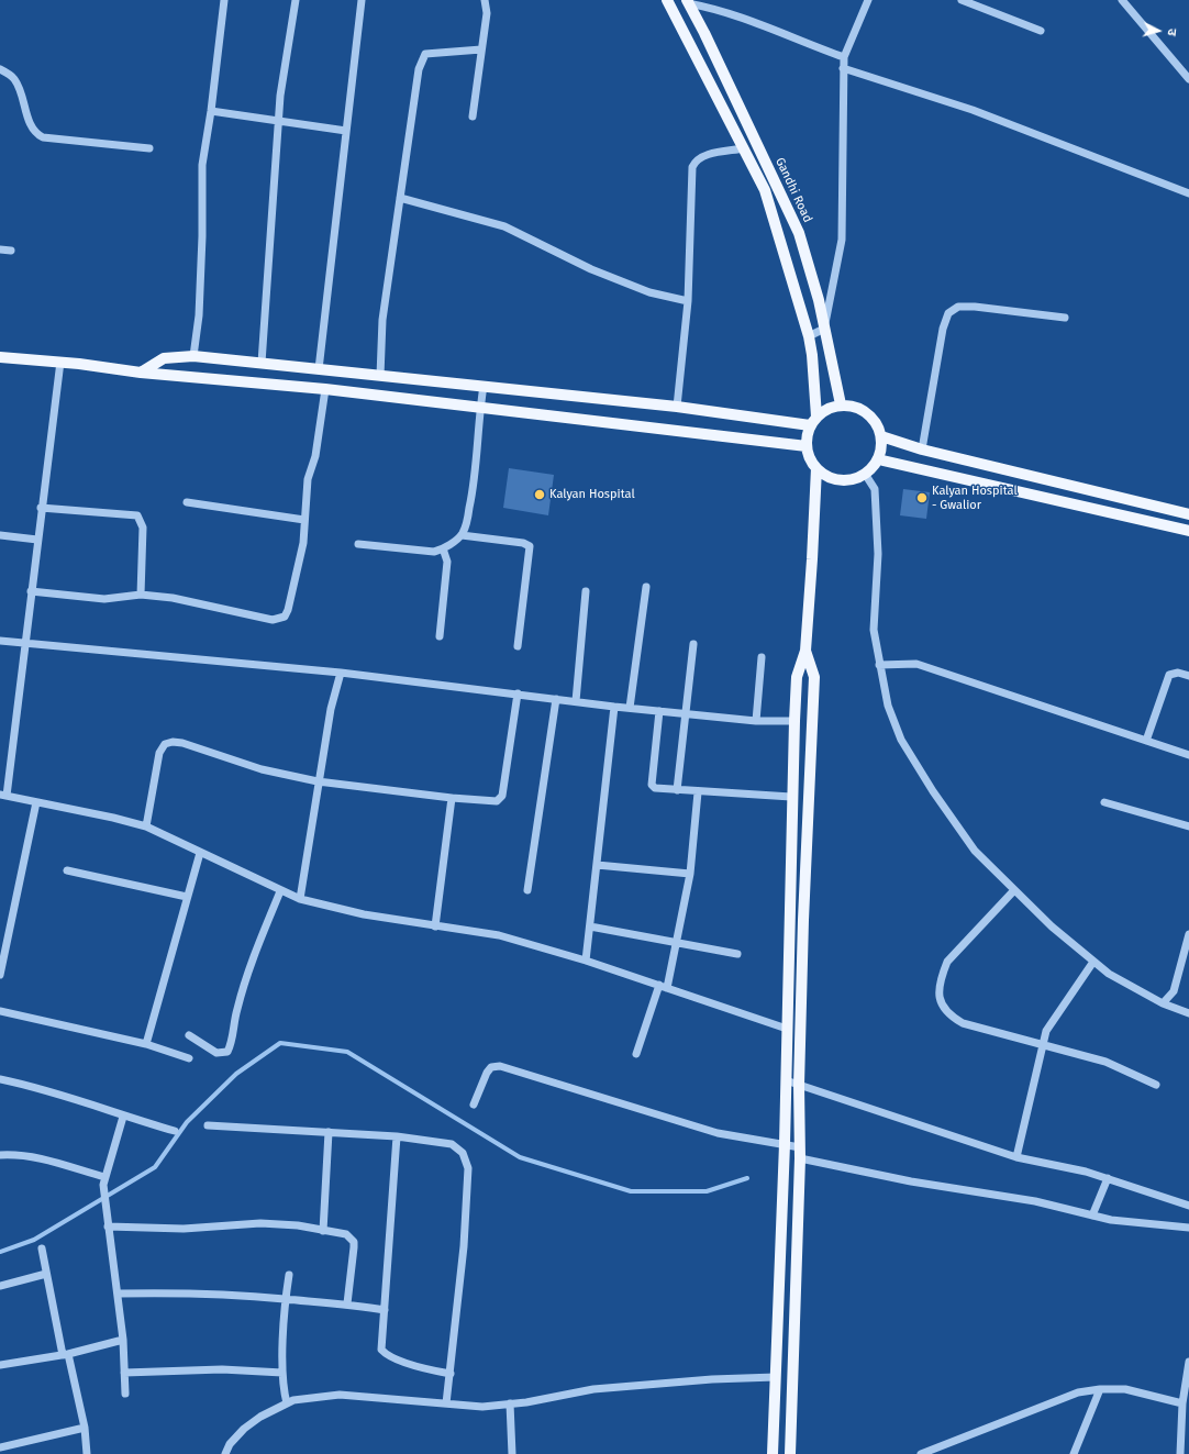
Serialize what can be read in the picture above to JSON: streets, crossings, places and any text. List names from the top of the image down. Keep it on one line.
{"streets":{"main road":["Gandhi Road"]},"places":["Kalyan Hospital","Kalyan Hospital - Gwalior"],"north":"right"}
